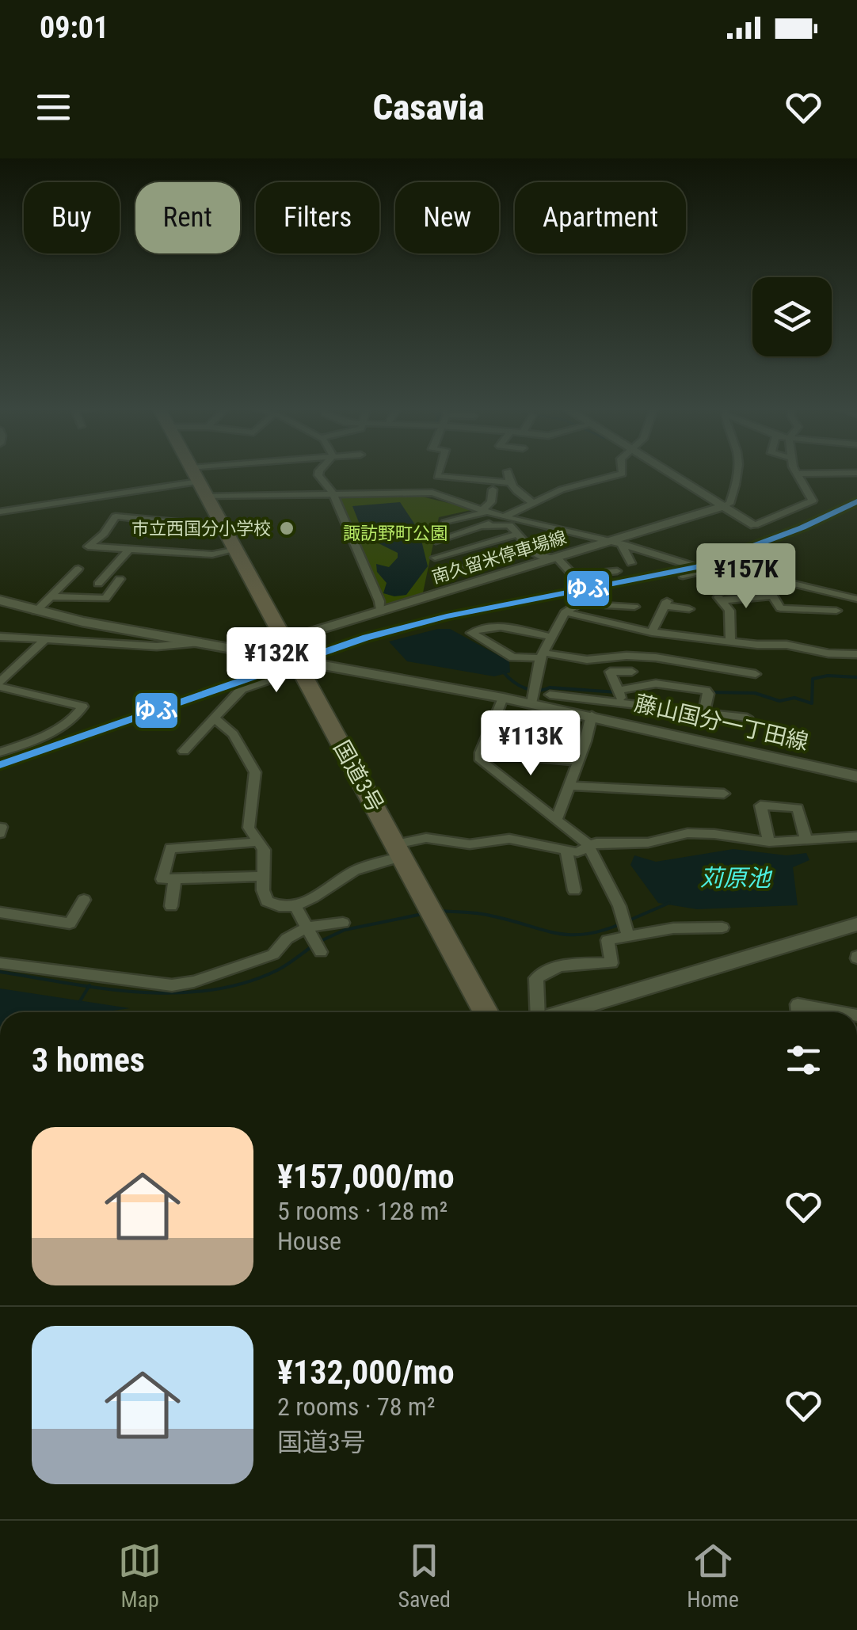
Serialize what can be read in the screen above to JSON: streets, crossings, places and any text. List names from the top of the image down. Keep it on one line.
{"streets":{"highway":["国道3号"],"main road":["南久留米停車場線","藤山国分一丁田線"]},"crossings":[["南久留米停車場線","国道3号"],["藤山国分一丁田線","国道3号"]],"water":["苅原池"],"parks":["諏訪野町公園"],"places":["市立西国分小学校"],"lines":["transit line ゆふ"],"page":{"status":"09:01","header":"Casavia","chip":["Buy","Rent","Filters","New","Apartment"],"price":["¥157K","¥132K","¥113K"],"heading":"3 homes","list":[{"name":"¥157,000/mo","note":"5 rooms · 128 m² · House"},{"name":"¥132,000/mo","note":"2 rooms · 78 m² · 国道3号"}],"tabs":["Map","Saved","Home"]}}
